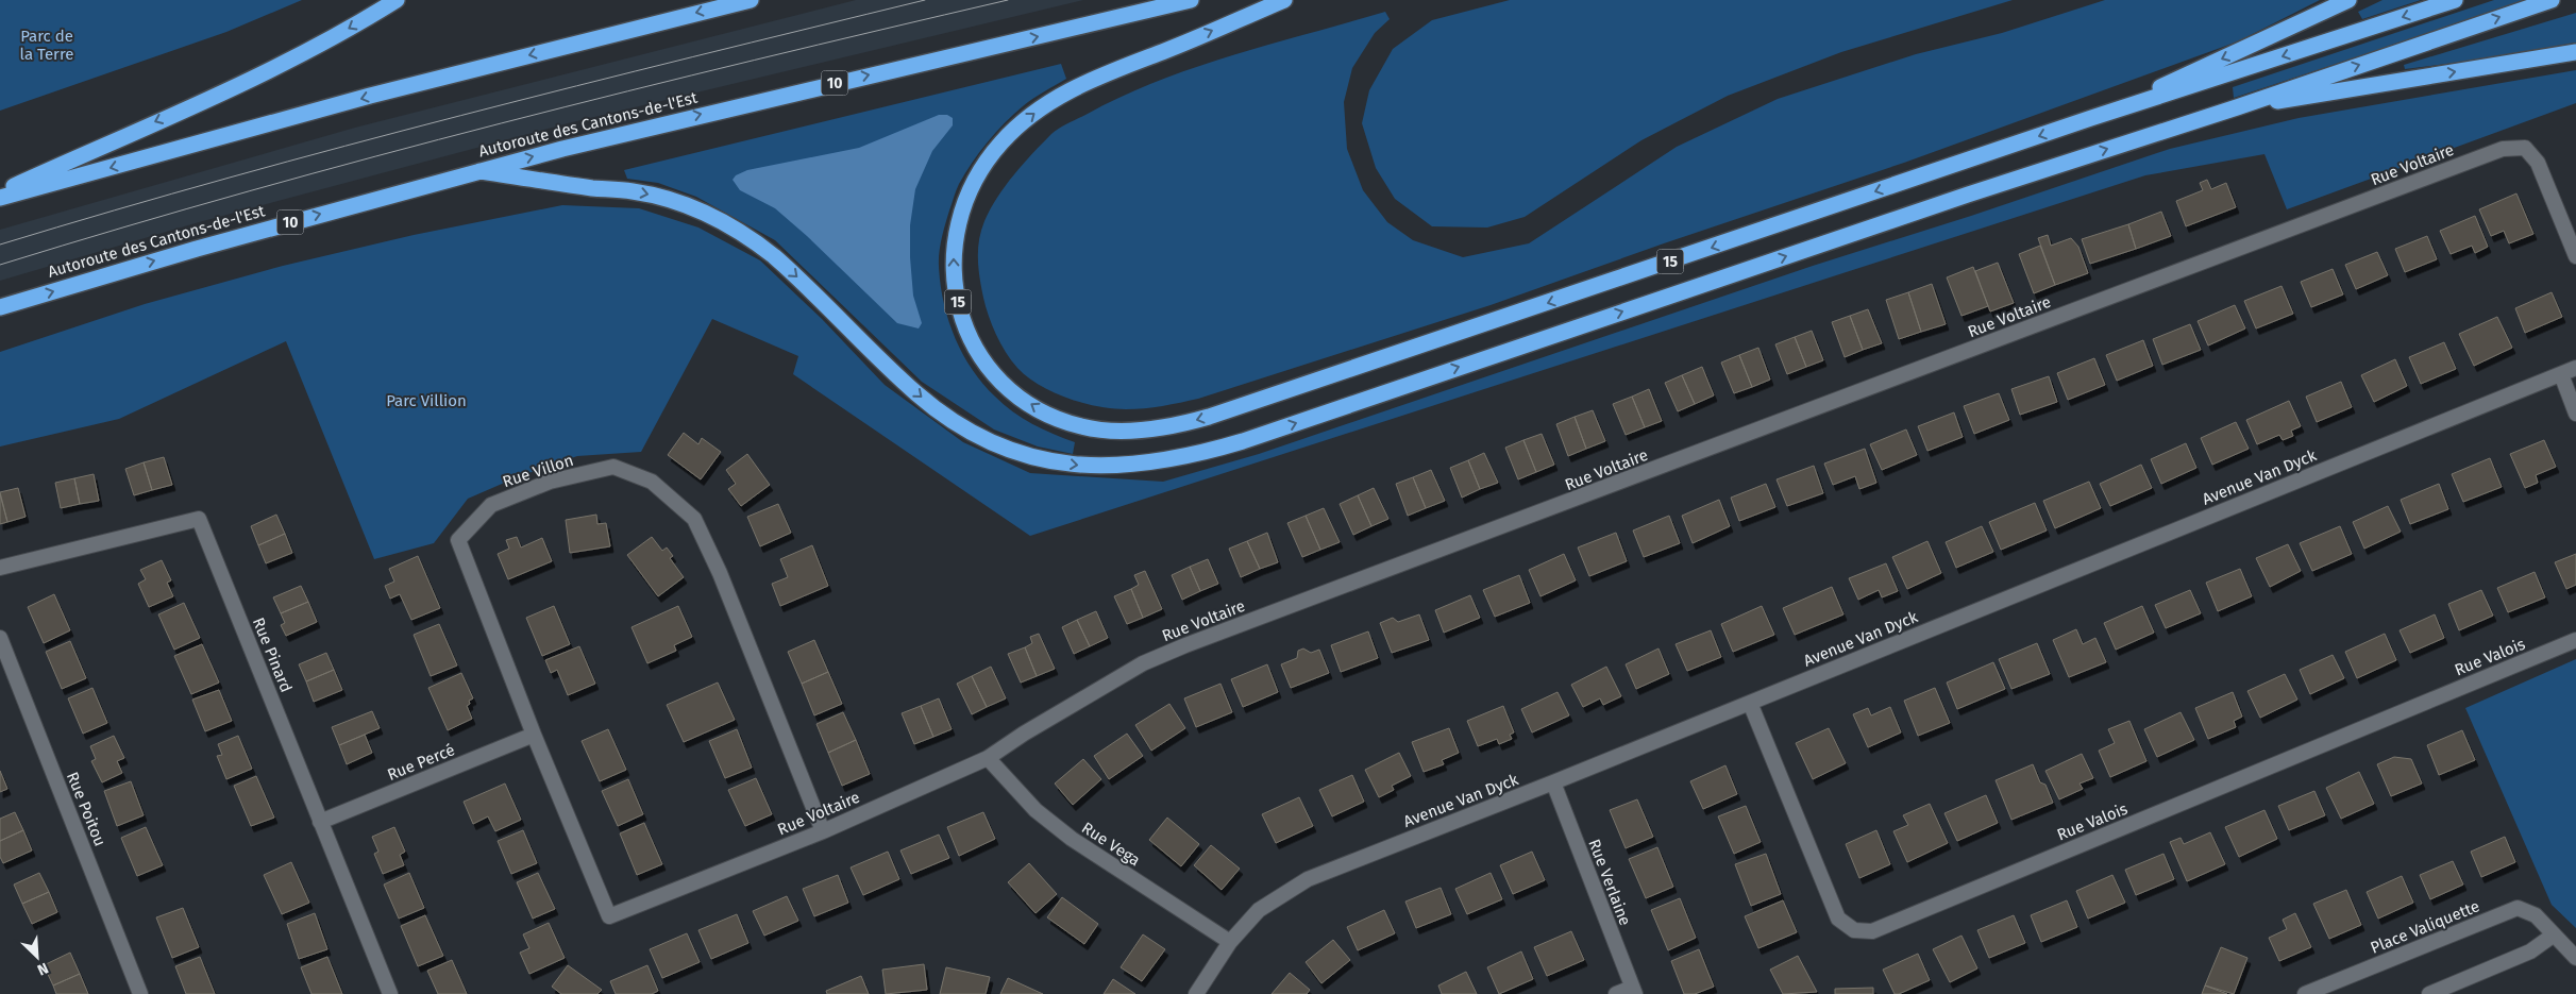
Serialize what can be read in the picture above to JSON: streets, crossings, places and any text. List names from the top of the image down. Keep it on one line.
{"streets":{"highway":["10","Autoroute des Cantons-de-l'Est","15"],"street":["Rue Voltaire","Rue Villon","Avenue Van Dyck","Rue Pinard","Rue Valois","Rue Percé","Rue Poitou","Rue Vega","Rue Verlaine","Place Valiquette"]},"crossings":[["Rue Voltaire","Rue Villon"],["Rue Voltaire","Rue Vega"],["Rue Villon","Rue Percé"],["Avenue Van Dyck","Rue Valois"],["Avenue Van Dyck","Rue Vega"],["Avenue Van Dyck","Rue Verlaine"],["Rue Pinard","Rue Percé"]],"parks":["Parc de la Terre","Parc Villion"],"north":"bottom right"}
